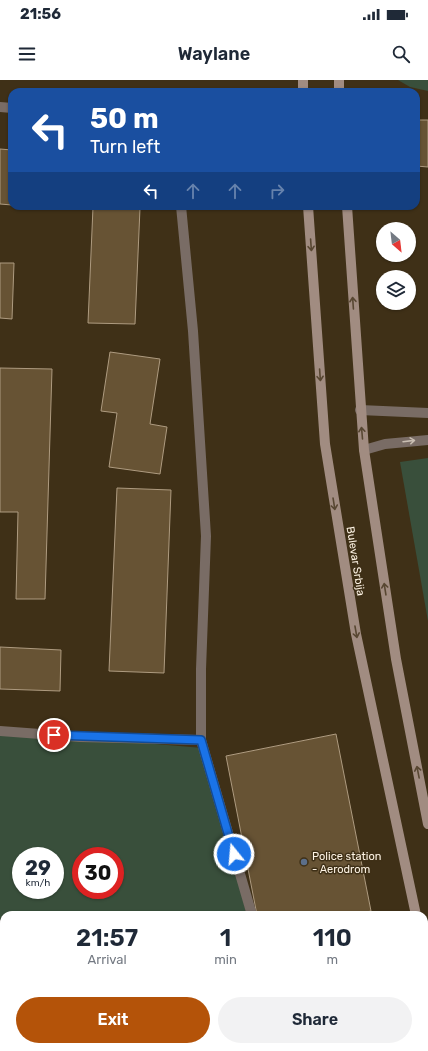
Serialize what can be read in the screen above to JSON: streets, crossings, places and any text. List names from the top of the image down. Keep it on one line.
{"streets":{"street":["Bulevar Srbija"]},"places":["Police station - Aerodrom"],"north":"bottom right","page":{"status":"21:56","header":"Waylane","turn":["50 m","Turn left"],"speed":"29 km/h","limit":"30","eta":["21:57","Arrival","1","min","110","m"],"buttons":["Exit","Share"]}}
